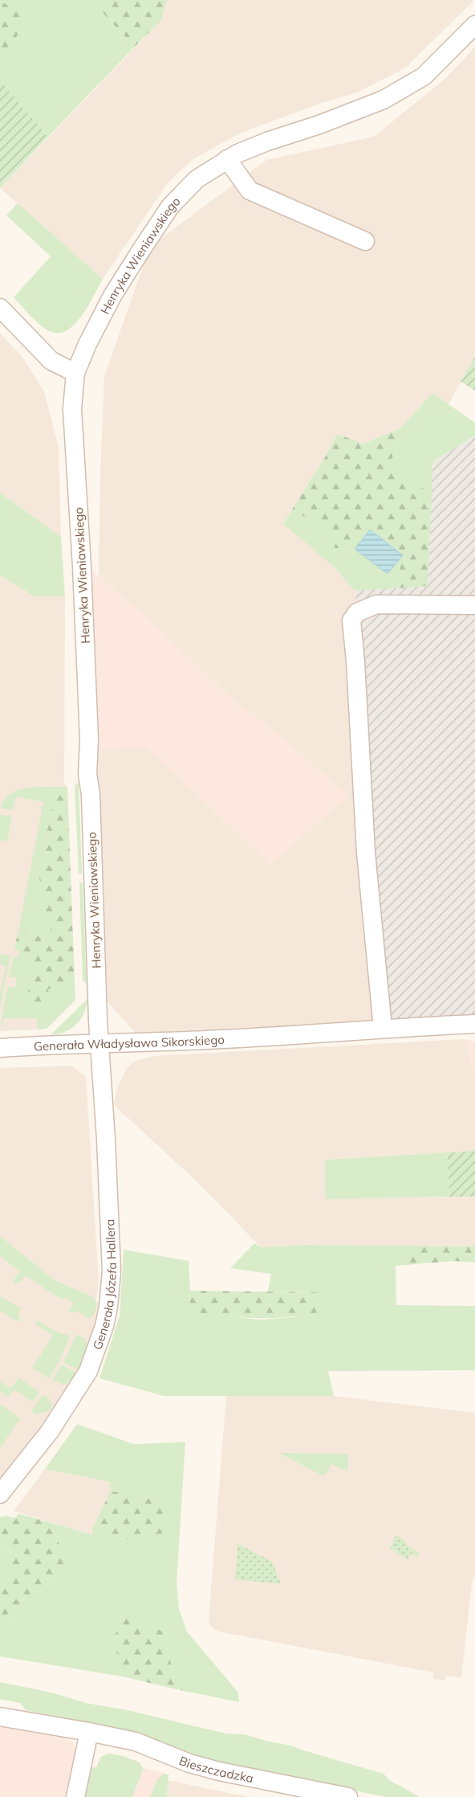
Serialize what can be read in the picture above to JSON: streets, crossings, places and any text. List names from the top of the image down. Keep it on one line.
{"streets":{"street":["Henryka Wieniawskiego","Generała Władysława Sikorskiego","Generała Józefa Hallera","Bieszczadzka"]},"crossings":[["Henryka Wieniawskiego","Generała Władysława Sikorskiego"],["Henryka Wieniawskiego","Generała Józefa Hallera"],["Generała Władysława Sikorskiego","Generała Józefa Hallera"]]}
